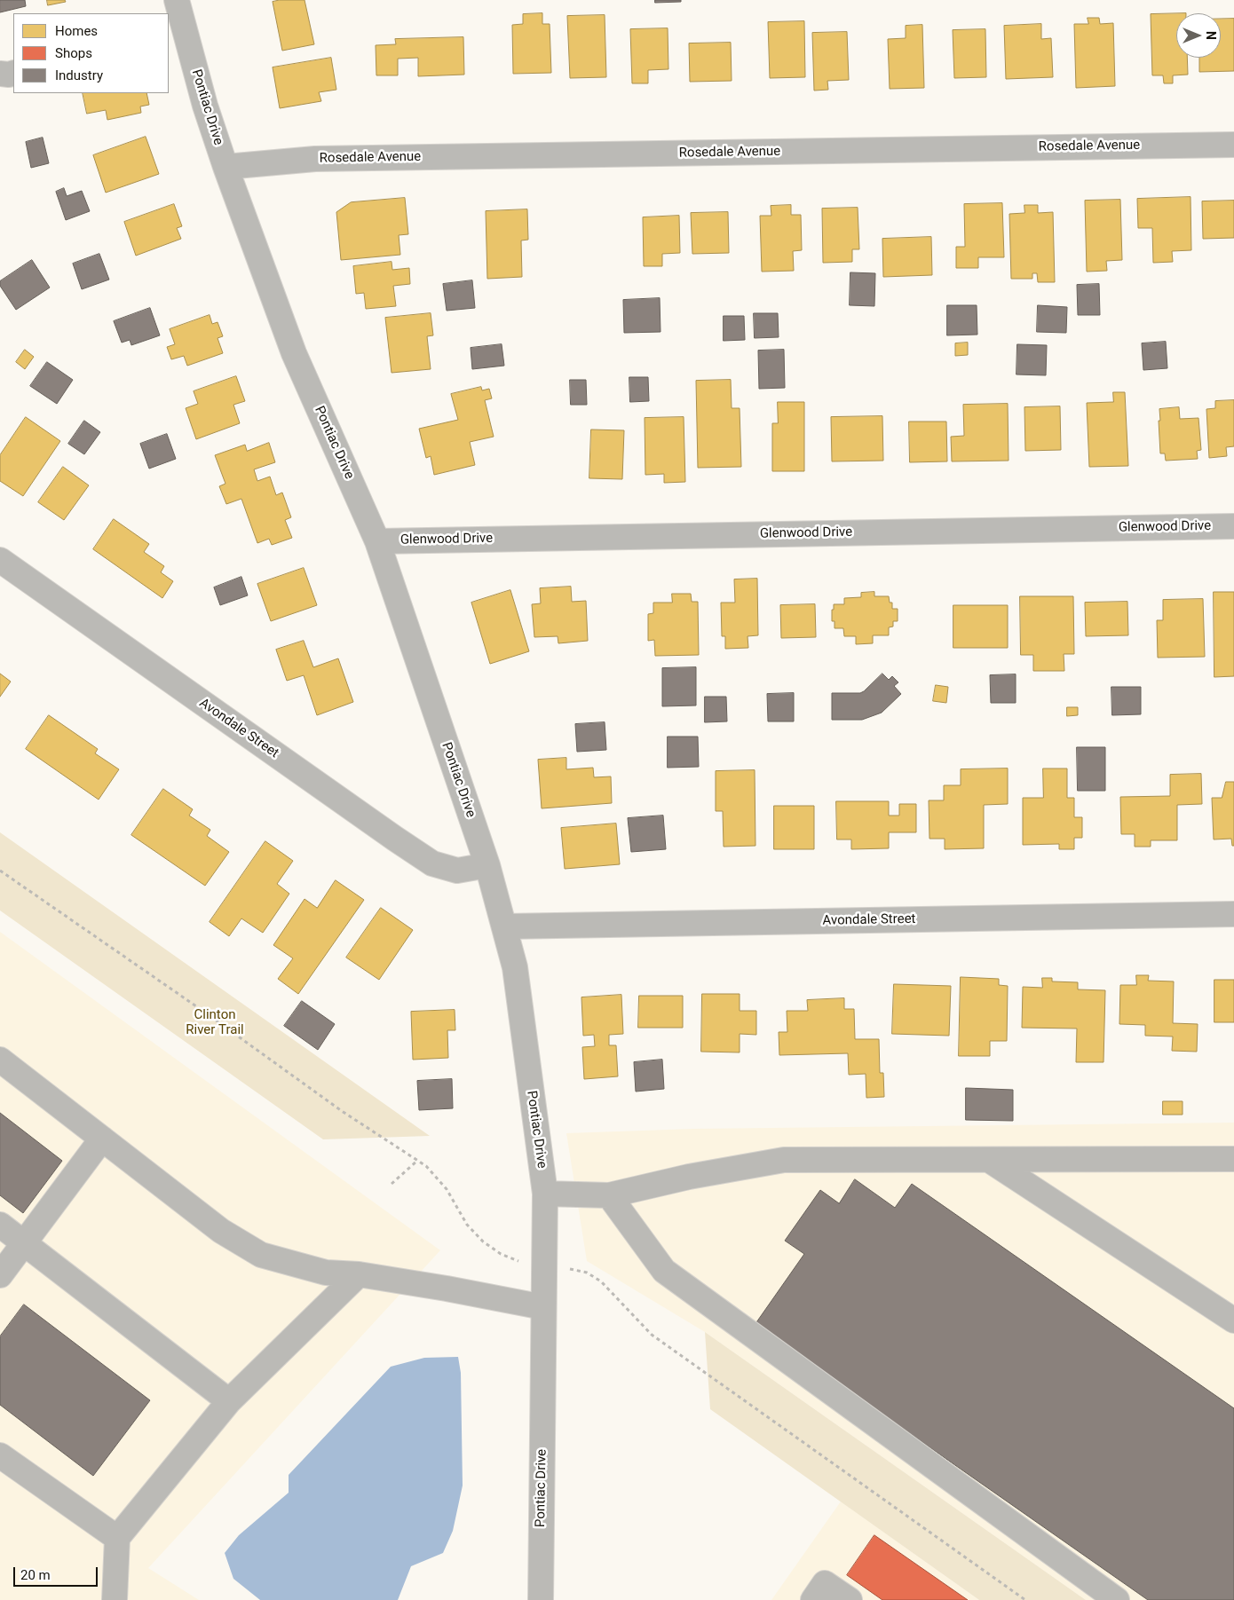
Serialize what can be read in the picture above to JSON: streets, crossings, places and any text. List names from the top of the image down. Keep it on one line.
{"streets":{"street":["Pontiac Drive","Rosedale Avenue","Glenwood Drive","Avondale Street"]},"crossings":[["Pontiac Drive","Rosedale Avenue"],["Pontiac Drive","Glenwood Drive"],["Pontiac Drive","Avondale Street"]],"parks":["Clinton River Trail"],"legend":["Homes","Shops","Industry"],"scale_bar":"20 m","north":"right"}
